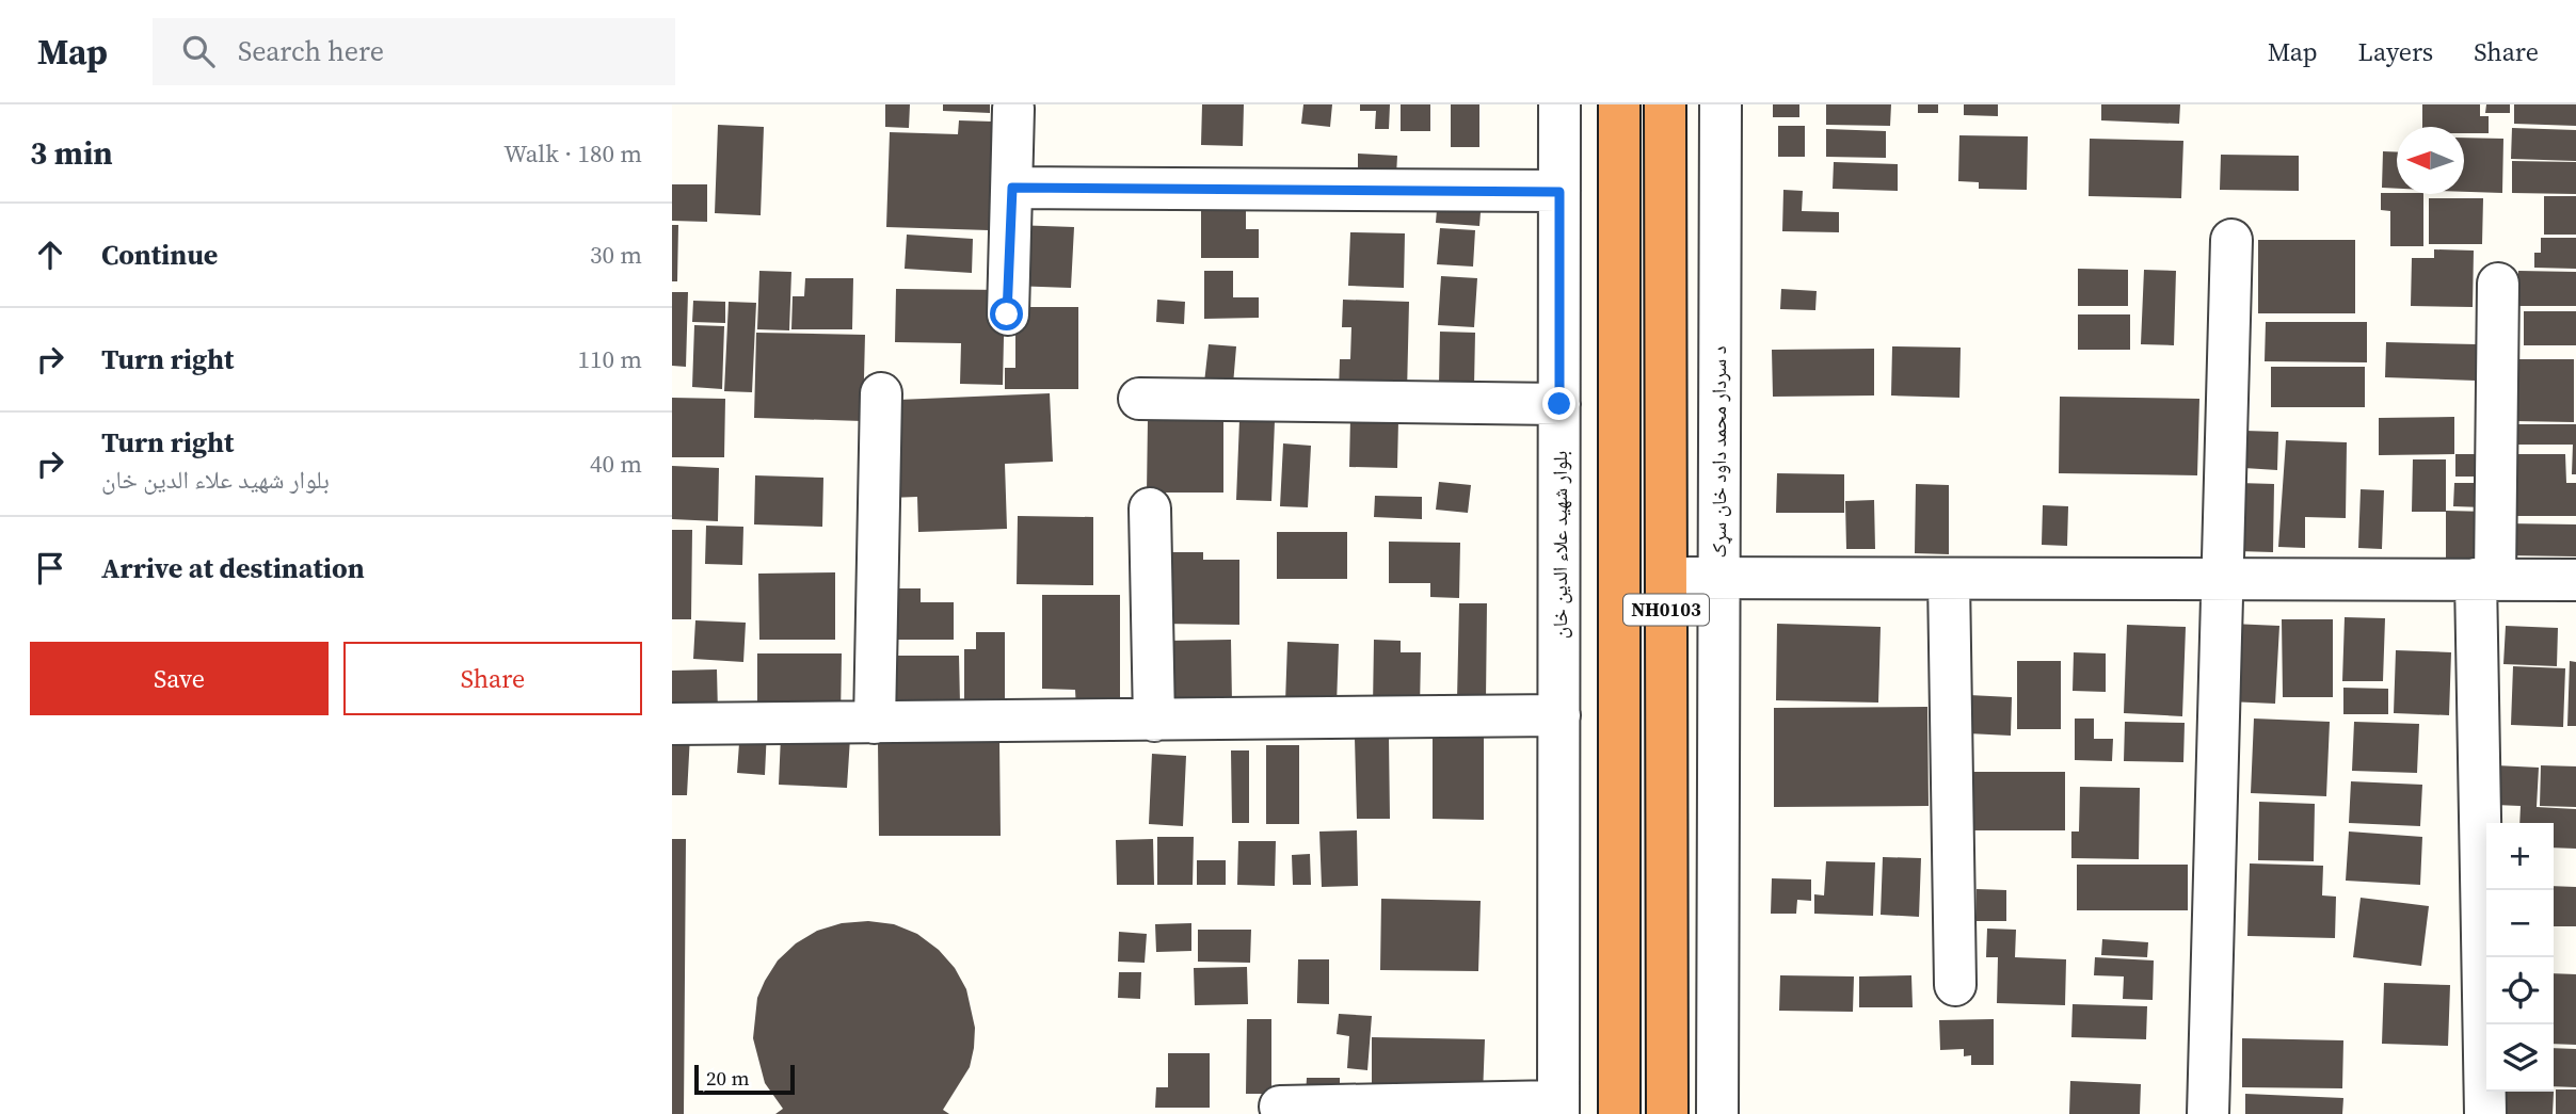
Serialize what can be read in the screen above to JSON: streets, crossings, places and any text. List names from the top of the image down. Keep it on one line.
{"streets":{"highway":["NH0103"],"street":["د سردار محمد داود خان سړک","بلوار شهید علاء الدین خان"]},"scale_bar":"20 m","north":"left","page":{"header":"Map","search":"Search here","nav":["Map","Layers","Share"],"heading":["3 min","Walk · 180 m"],"list":[["Continue","30 m"],["Turn right","110 m"],["Turn right","بلوار شهید علاء الدین خان","40 m"],"Arrive at destination"],"buttons":["Save","Share"],"map_buttons":["+","−"],"scale":"20 m"}}
